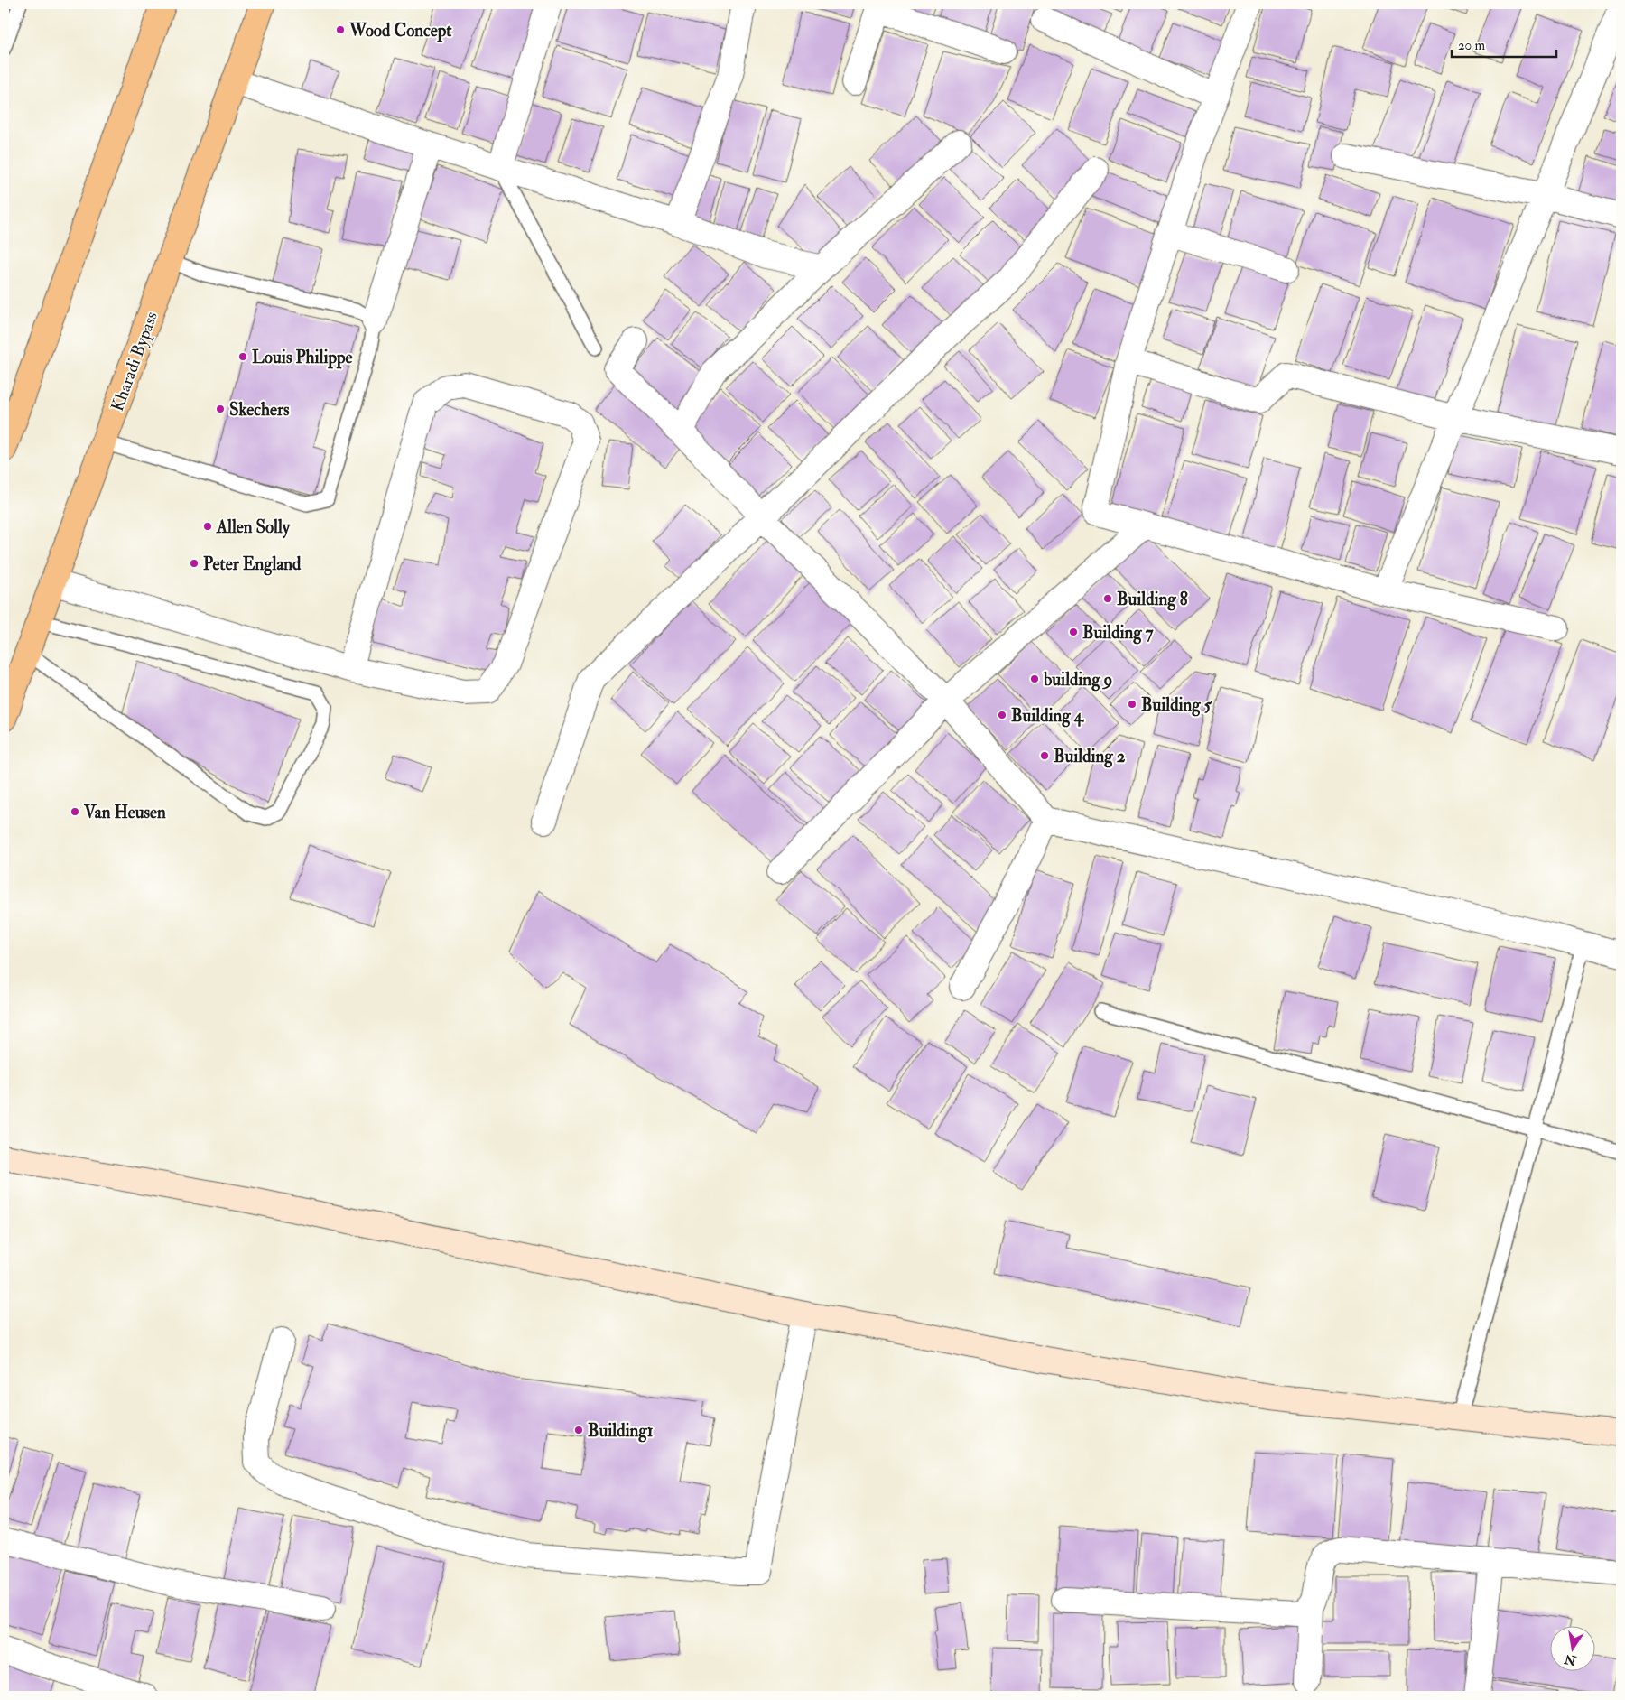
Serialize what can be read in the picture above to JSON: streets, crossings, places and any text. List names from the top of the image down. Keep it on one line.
{"streets":{"highway":["Kharadi Bypass"]},"places":["Wood Concept","Louis Philippe","Skechers","Allen Solly","Peter England","Building 8","Building 7","building 9","Building 5","Building 4","Building 2","Van Heusen","Building1"],"scale_bar":"20 m","north":"bottom"}
